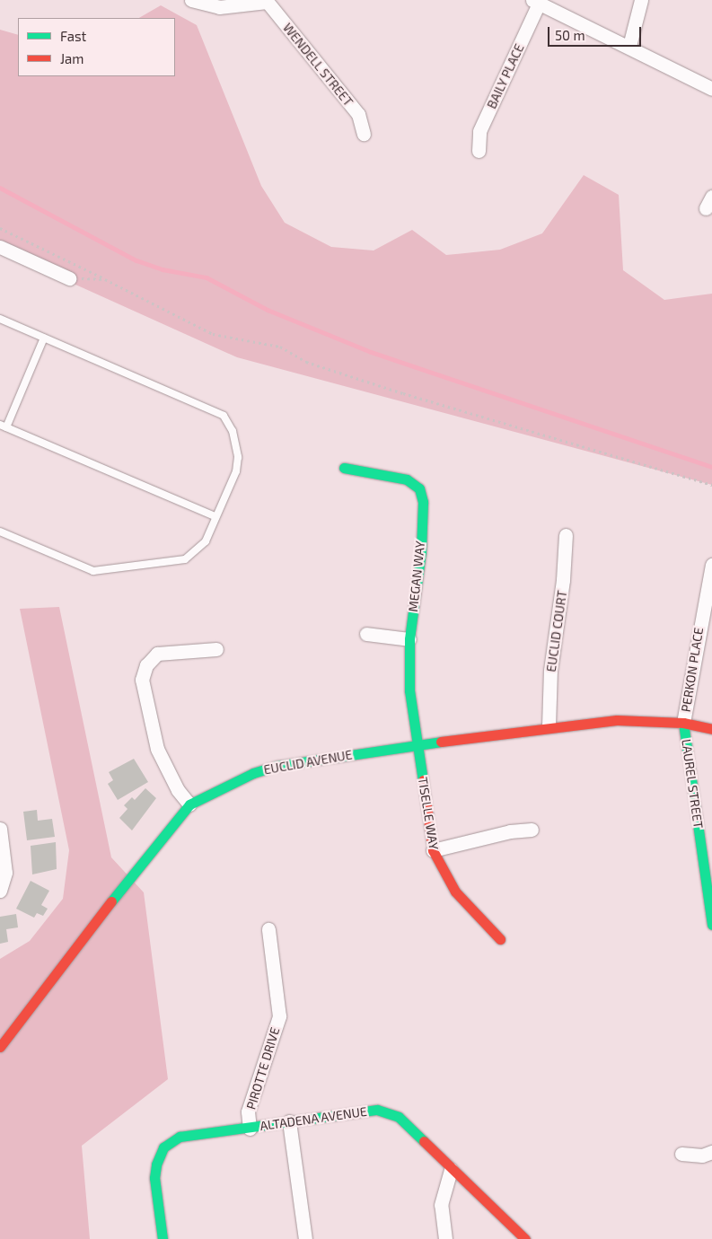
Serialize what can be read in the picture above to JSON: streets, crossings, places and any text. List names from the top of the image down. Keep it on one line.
{"streets":{"street":["WENDELL STREET","BAILY PLACE","MEGAN WAY","EUCLID COURT","PERKON PLACE","EUCLID AVENUE","LAUREL STREET","TISELLE WAY","PIROTTE DRIVE","ALTADENA AVENUE"]},"crossings":[["MEGAN WAY","EUCLID AVENUE"],["MEGAN WAY","TISELLE WAY"],["EUCLID COURT","EUCLID AVENUE"],["PERKON PLACE","EUCLID AVENUE"],["PERKON PLACE","LAUREL STREET"],["EUCLID AVENUE","LAUREL STREET"],["EUCLID AVENUE","TISELLE WAY"],["PIROTTE DRIVE","ALTADENA AVENUE"]],"legend":["Fast","Jam"],"scale_bar":"50 m"}
